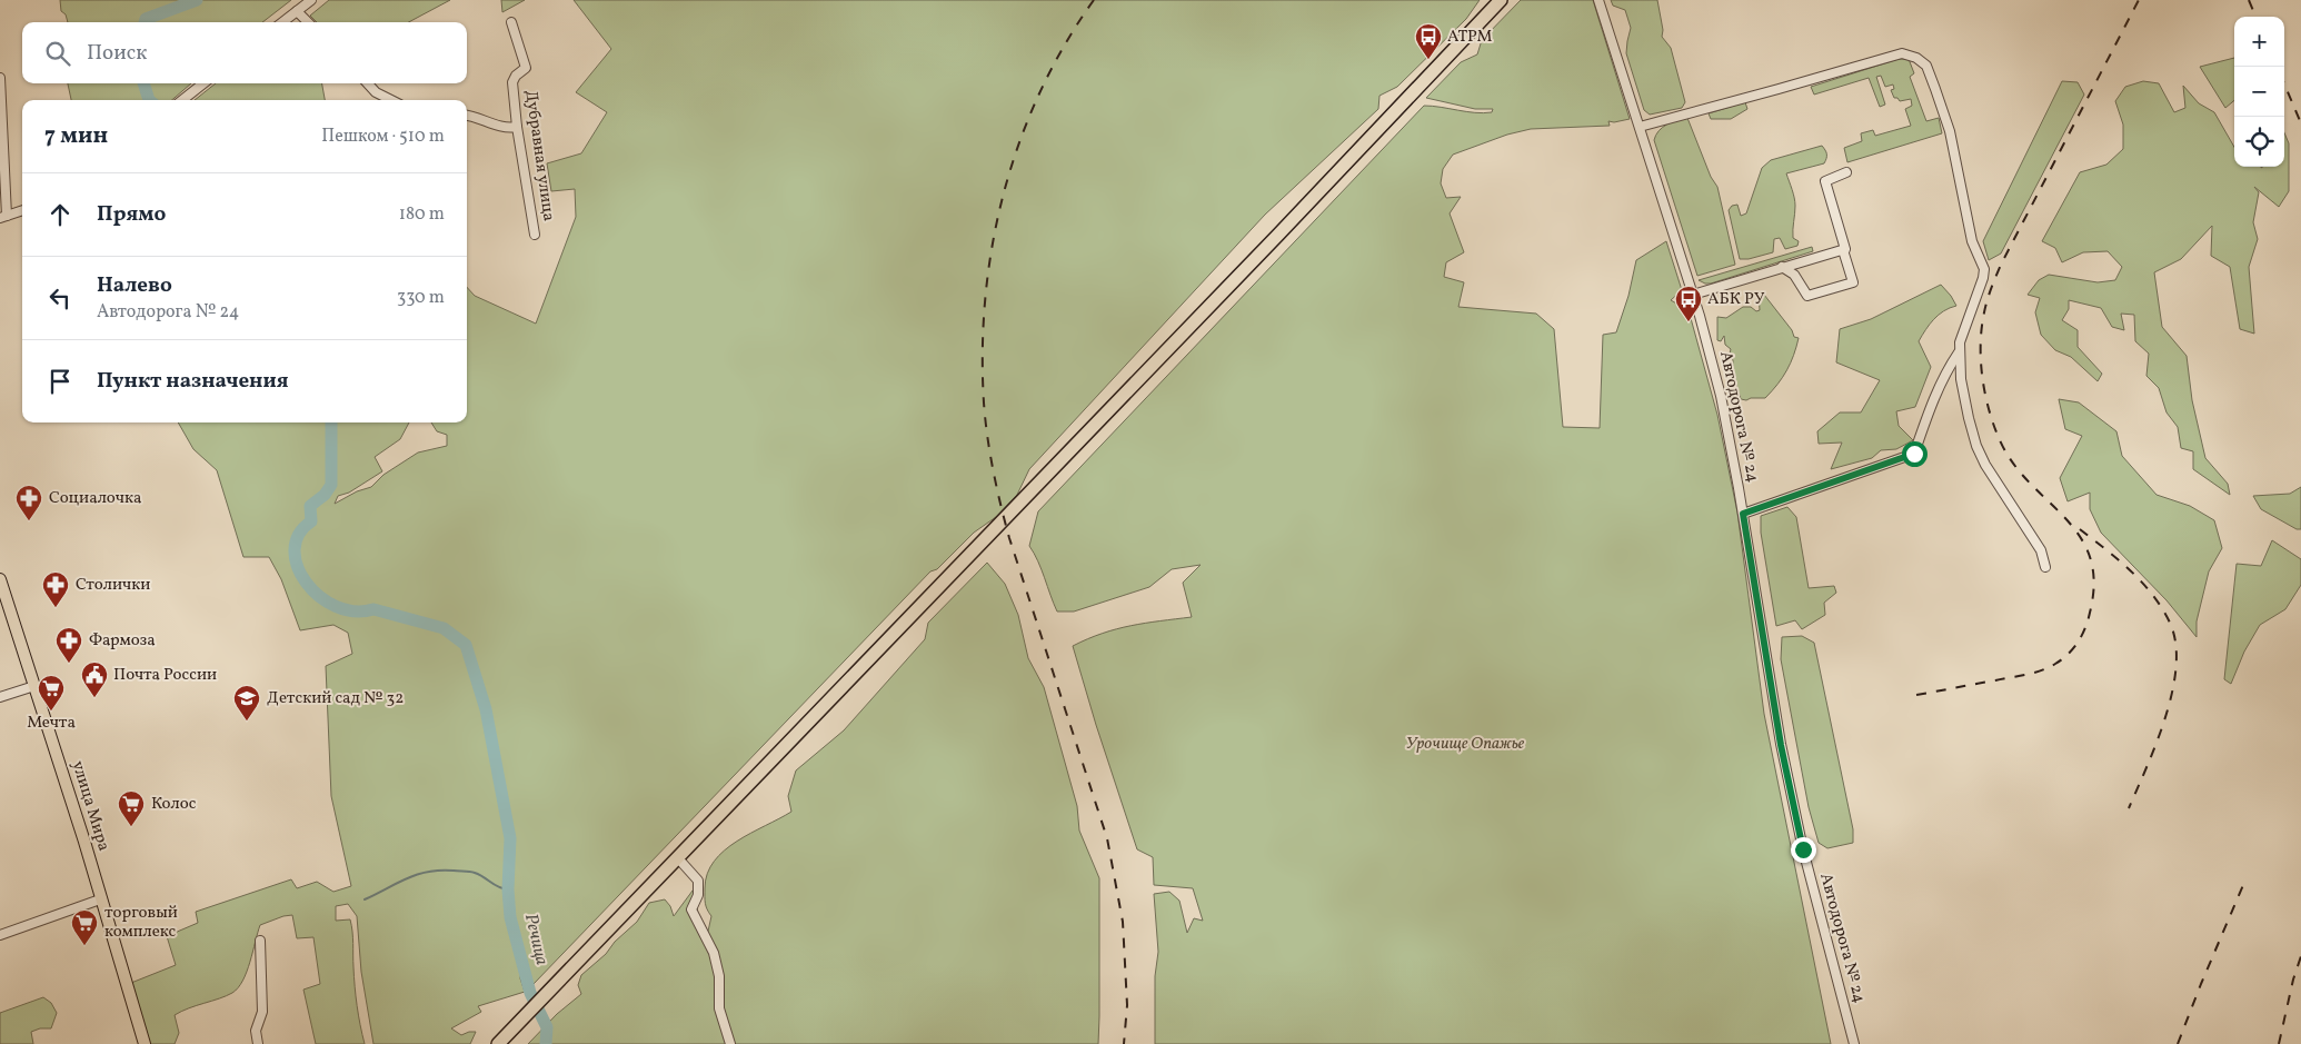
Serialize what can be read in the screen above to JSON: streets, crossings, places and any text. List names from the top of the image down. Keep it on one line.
{"streets":{"main road":["улица Мира"],"street":["Дубравная улица","Автодорога № 24"]},"water":["Речица"],"parks":["Урочище Опажье"],"places":{"bus stop":["АТРМ","АБК РУ"],"pharmacy":["Социалочка","Столички","Фармоза"],"public building":["Почта России"],"supermarket":["Мечта","Колос","торговый комплекс"],"school or university":["Детский сад № 32"]},"page":{"map_buttons":["+","−"],"search":"Поиск","heading":["7 мин","Пешком · 510 m"],"list":[["Прямо","180 m"],["Налево","Автодорога № 24","330 m"],"Пункт назначения"]}}
